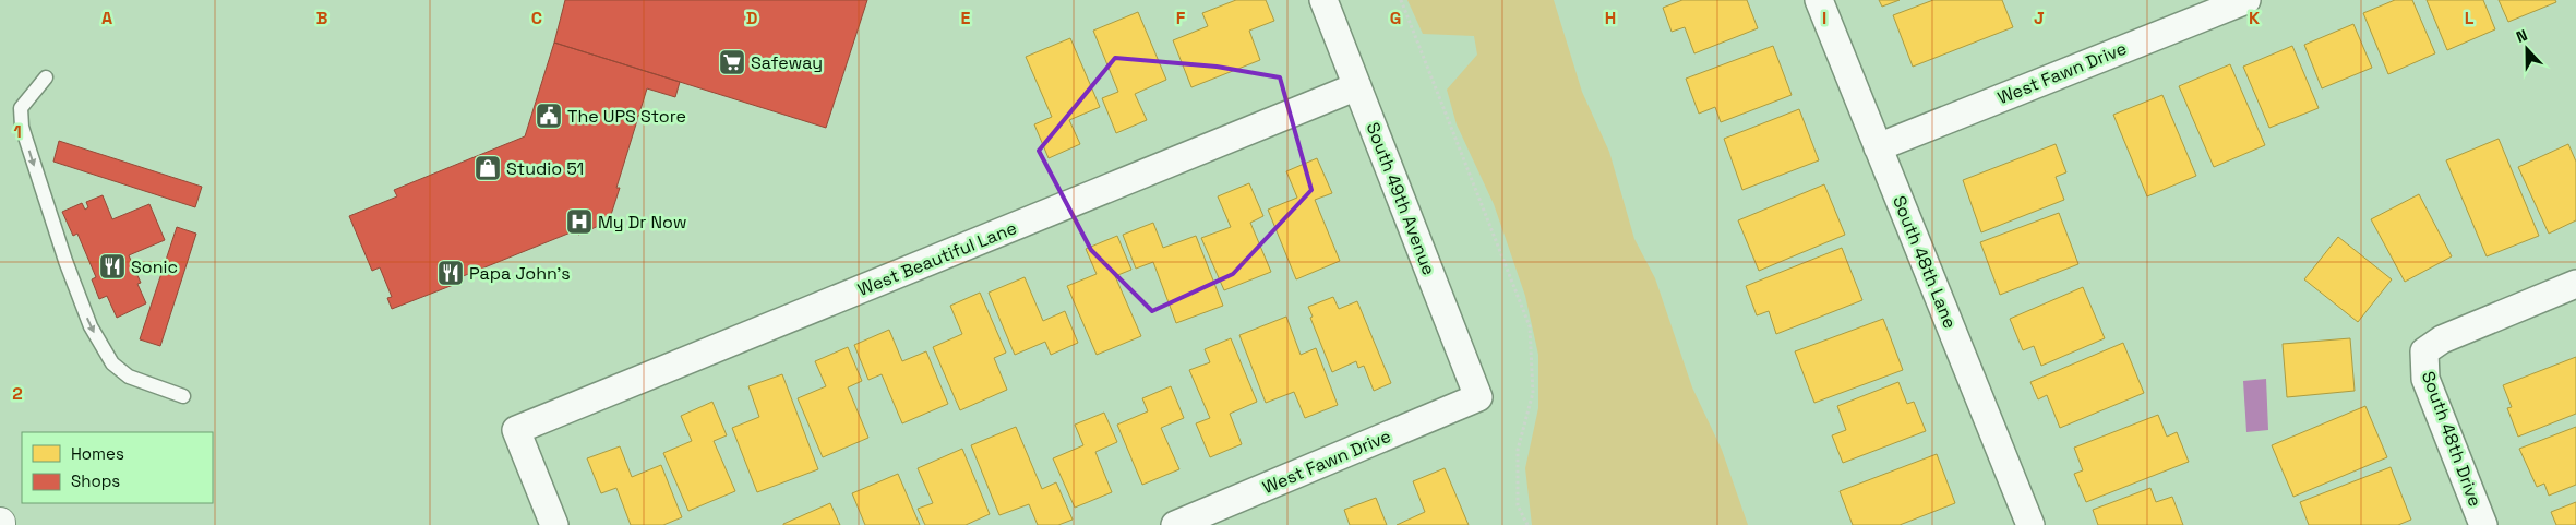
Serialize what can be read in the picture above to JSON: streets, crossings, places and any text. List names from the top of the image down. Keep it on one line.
{"streets":{"street":["West Fawn Drive","South 49th Avenue","West Beautiful Lane","South 48th Lane","South 48th Drive"]},"crossings":[["West Fawn Drive","South 49th Avenue"],["West Fawn Drive","South 48th Lane"],["South 49th Avenue","West Beautiful Lane"]],"places":{"supermarket":["Safeway"],"public building":["The UPS Store"],"shop":["Studio 51"],"hospital":["My Dr Now"],"restaurant":["Sonic","Papa John's"]},"legend":["Homes","Shops"],"north":"top","grid":{"columns":["A","B","C","D","E","F","G","H","I","J","K","L"],"rows":["1","2"]}}
